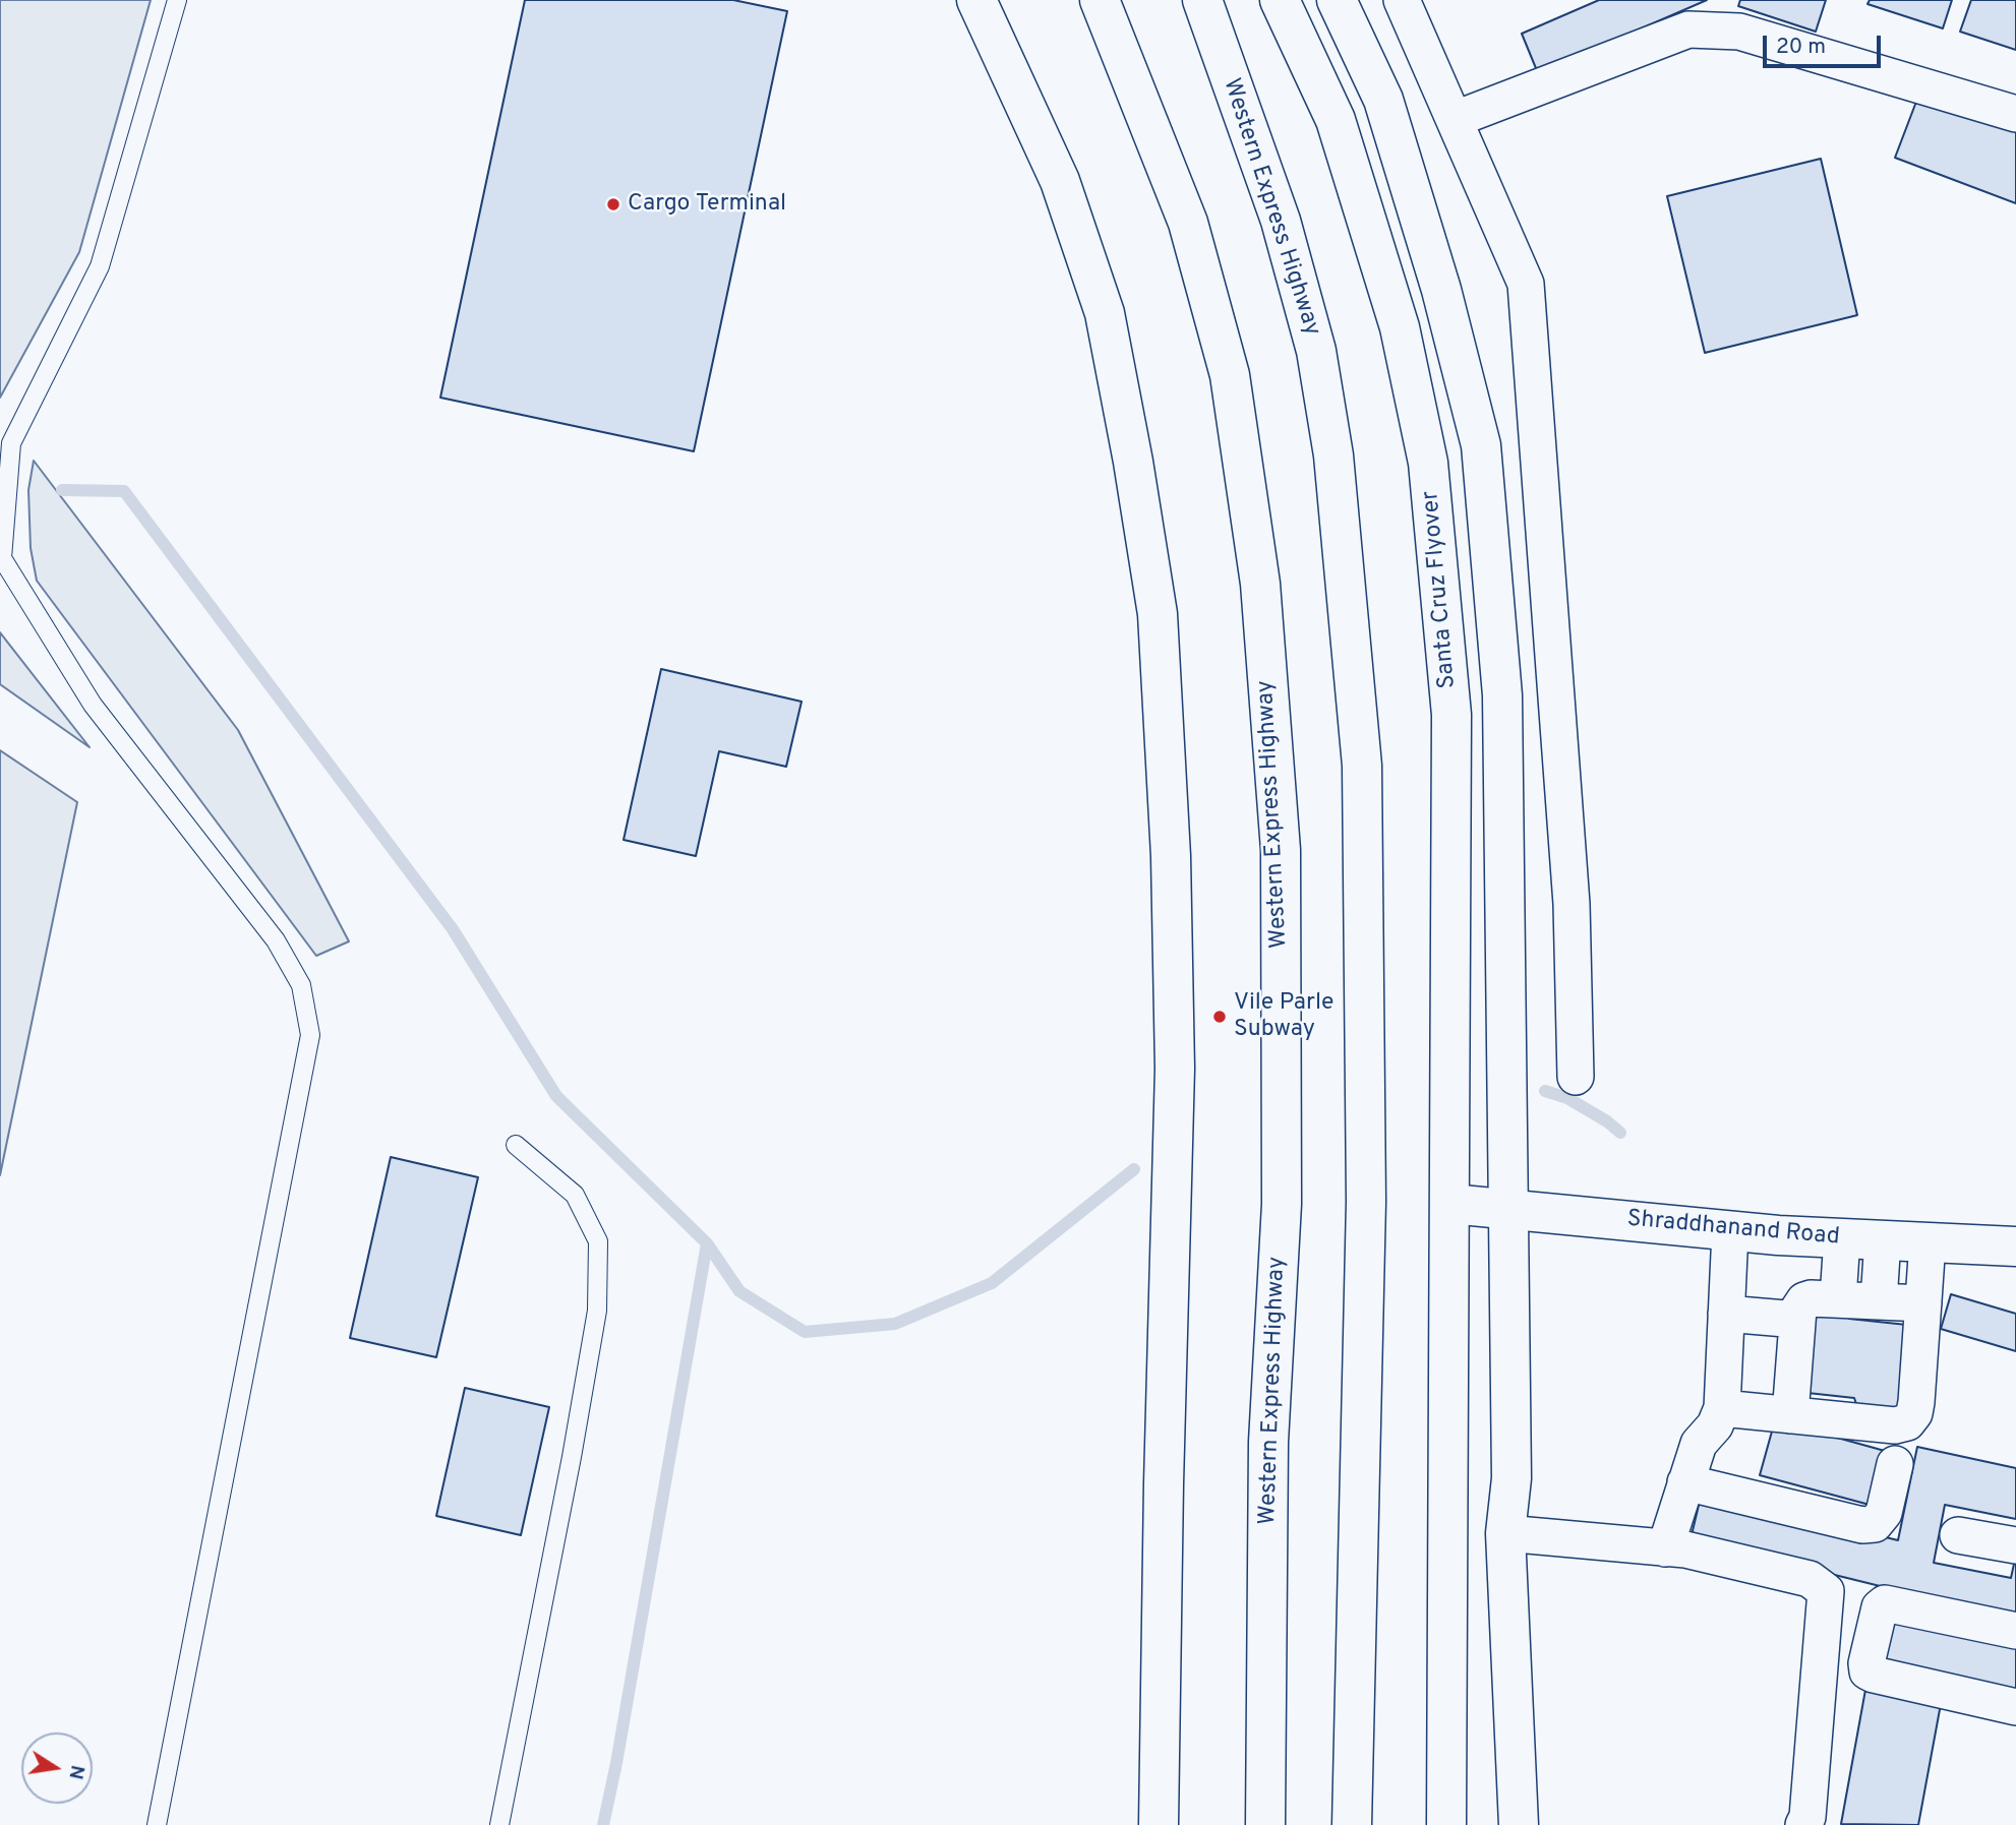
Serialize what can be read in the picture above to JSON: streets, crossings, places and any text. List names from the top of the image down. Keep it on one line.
{"streets":{"main road":["Western Express Highway","Santa Cruz Flyover","Shraddhanand Road"]},"crossings":[["Santa Cruz Flyover","Shraddhanand Road"]],"places":["Cargo Terminal","Vile Parle Subway"],"scale_bar":"20 m","north":"right"}
